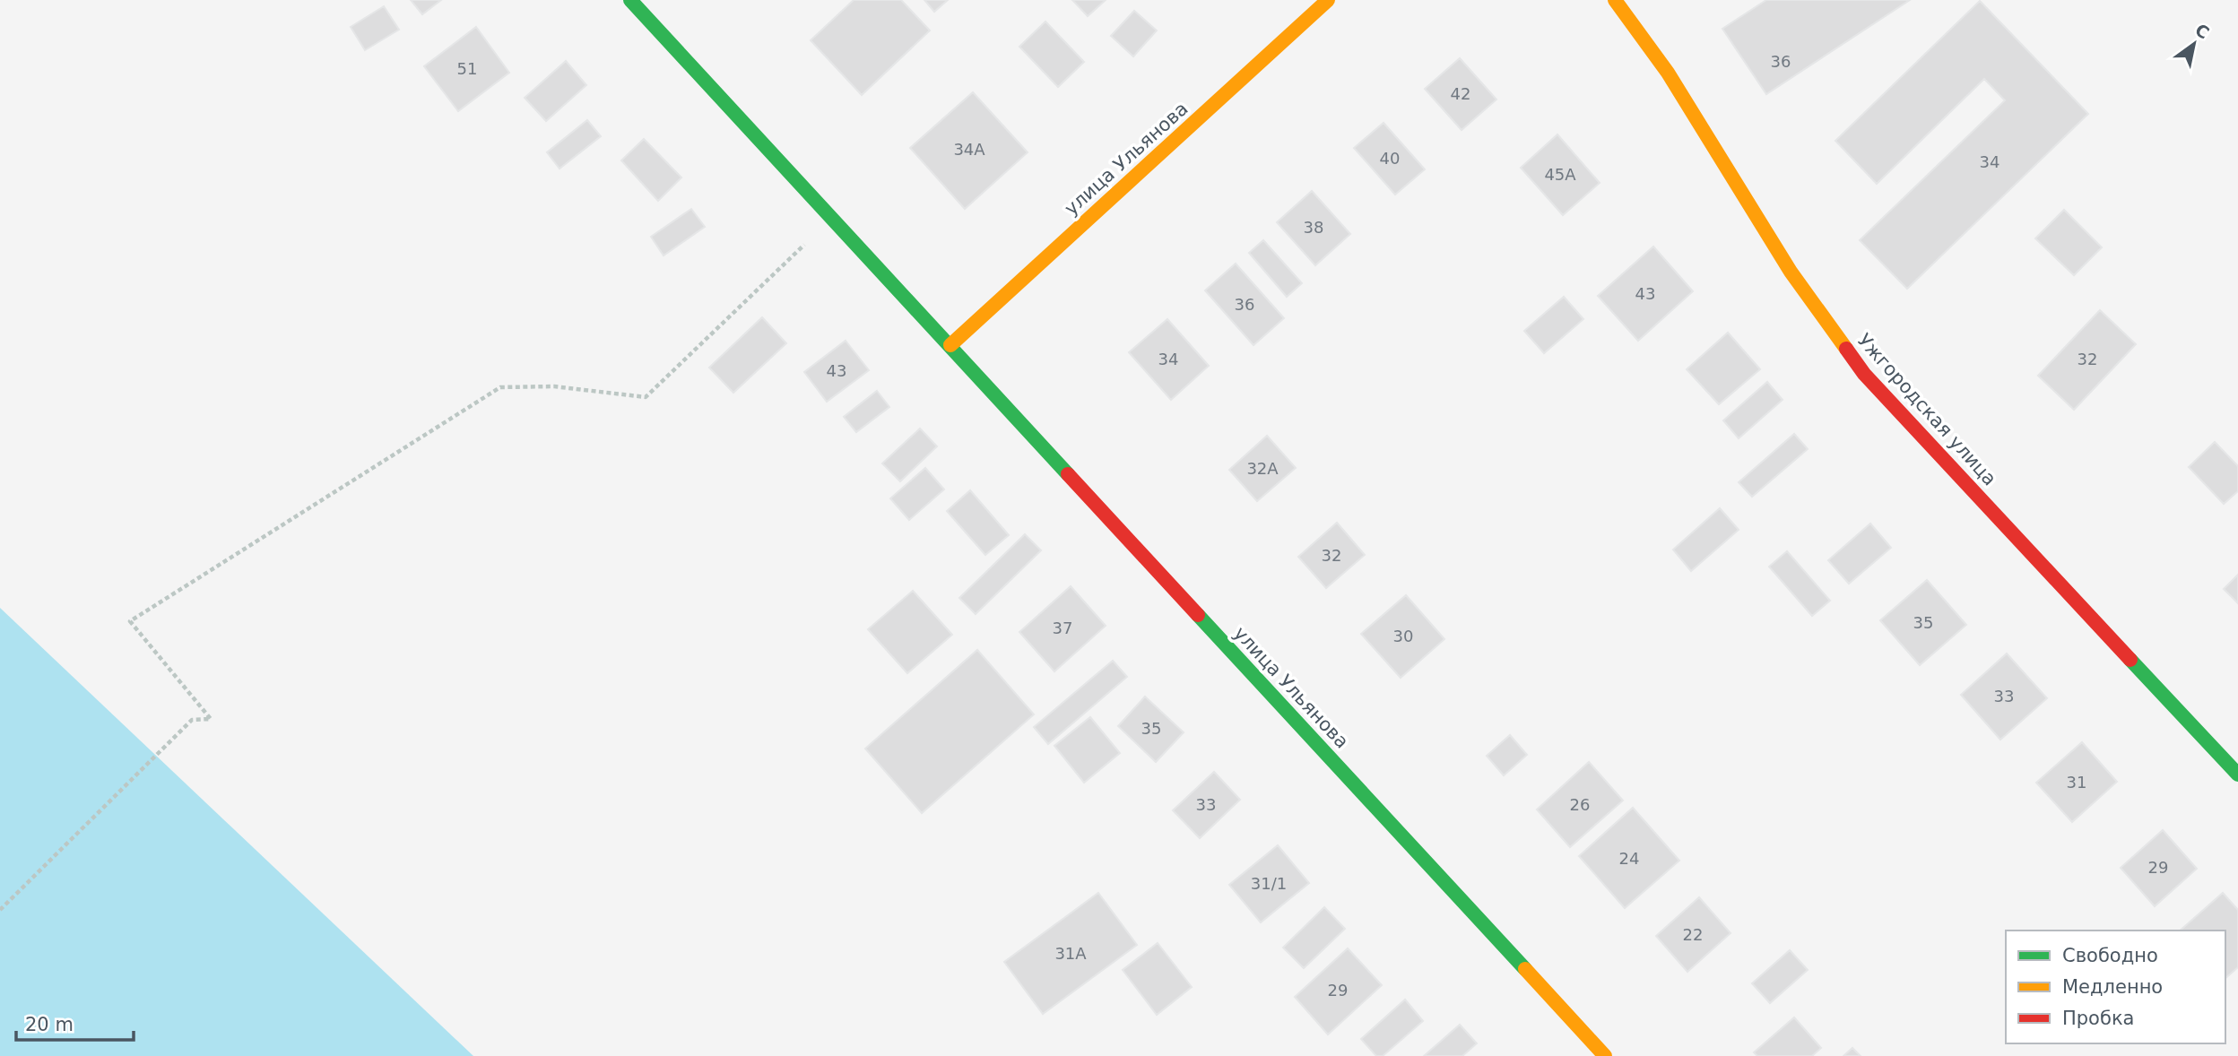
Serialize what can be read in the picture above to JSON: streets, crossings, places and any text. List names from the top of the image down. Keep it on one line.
{"streets":{"street":["улица Ульянова","Ужгородская улица"]},"house_numbers":["36","51","42","34А","40","34","45А","38","43","36","34","32","43","32А","32","35","37","30","33","35","31","33","26","24","29","31/1","22","31А","29"],"legend":["Свободно","Медленно","Пробка"],"scale_bar":"20 m","north":"top right"}
